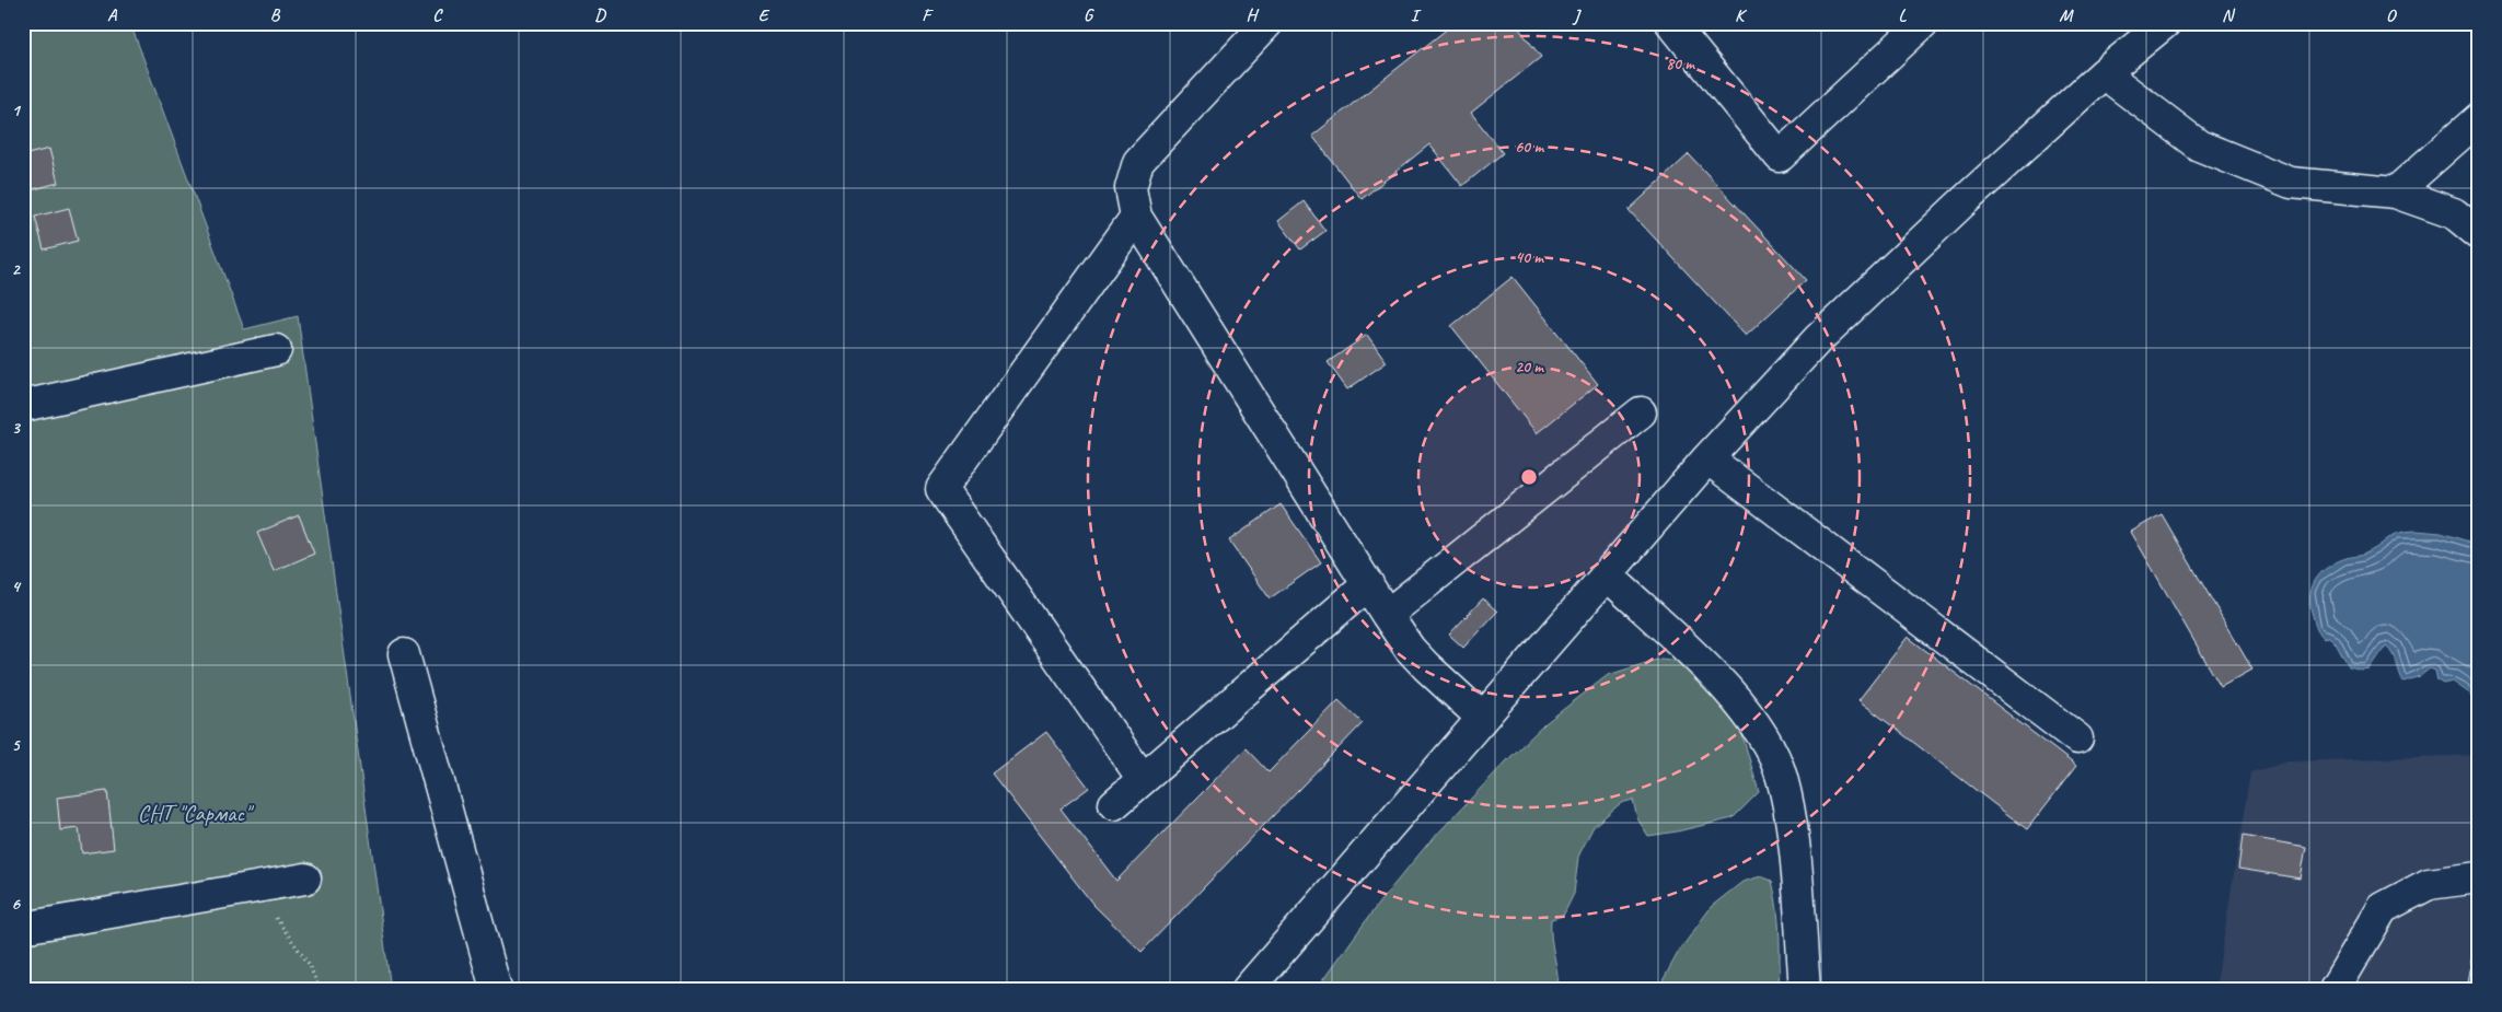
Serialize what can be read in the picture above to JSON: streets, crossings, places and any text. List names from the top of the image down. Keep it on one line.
{"parks":["СНТ \"Сармас\""],"grid":{"columns":["A","B","C","D","E","F","G","H","I","J","K","L","M","N","O"],"rows":["1","2","3","4","5","6"]},"rings":["80 m","60 m","40 m","20 m"]}
